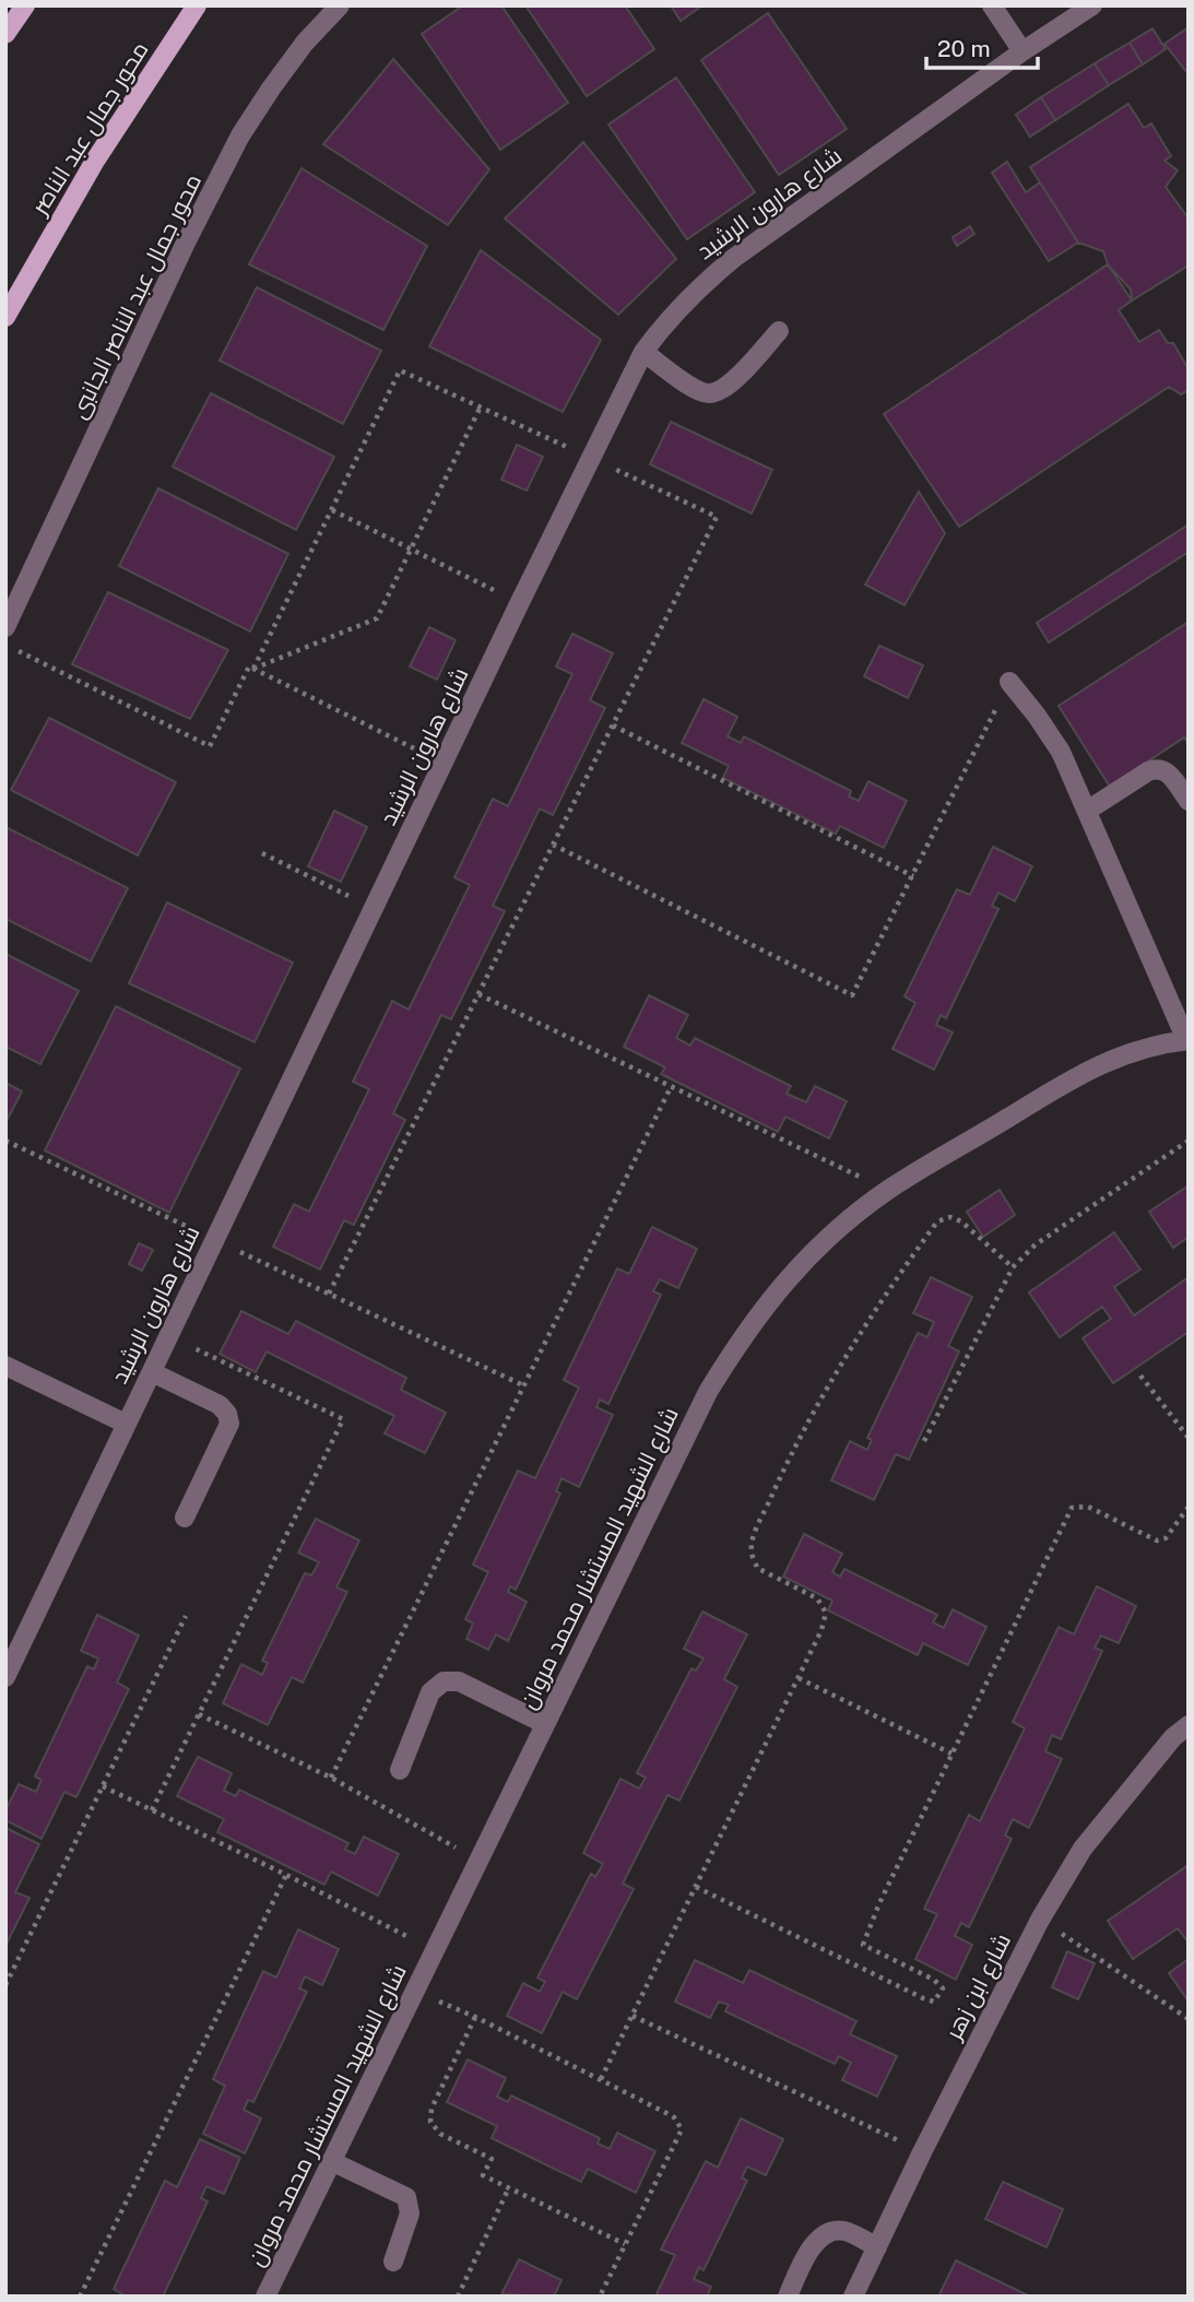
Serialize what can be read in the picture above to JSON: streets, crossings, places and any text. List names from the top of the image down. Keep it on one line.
{"streets":{"main road":["محور جمال عبد الناصر"],"street":["شارع هارون الرشيد","محور جمال عبد الناصر الجانبى","شارع الشهيد المستشار محمد مروان","شارع ابن زهر"]},"scale_bar":"20 m"}
